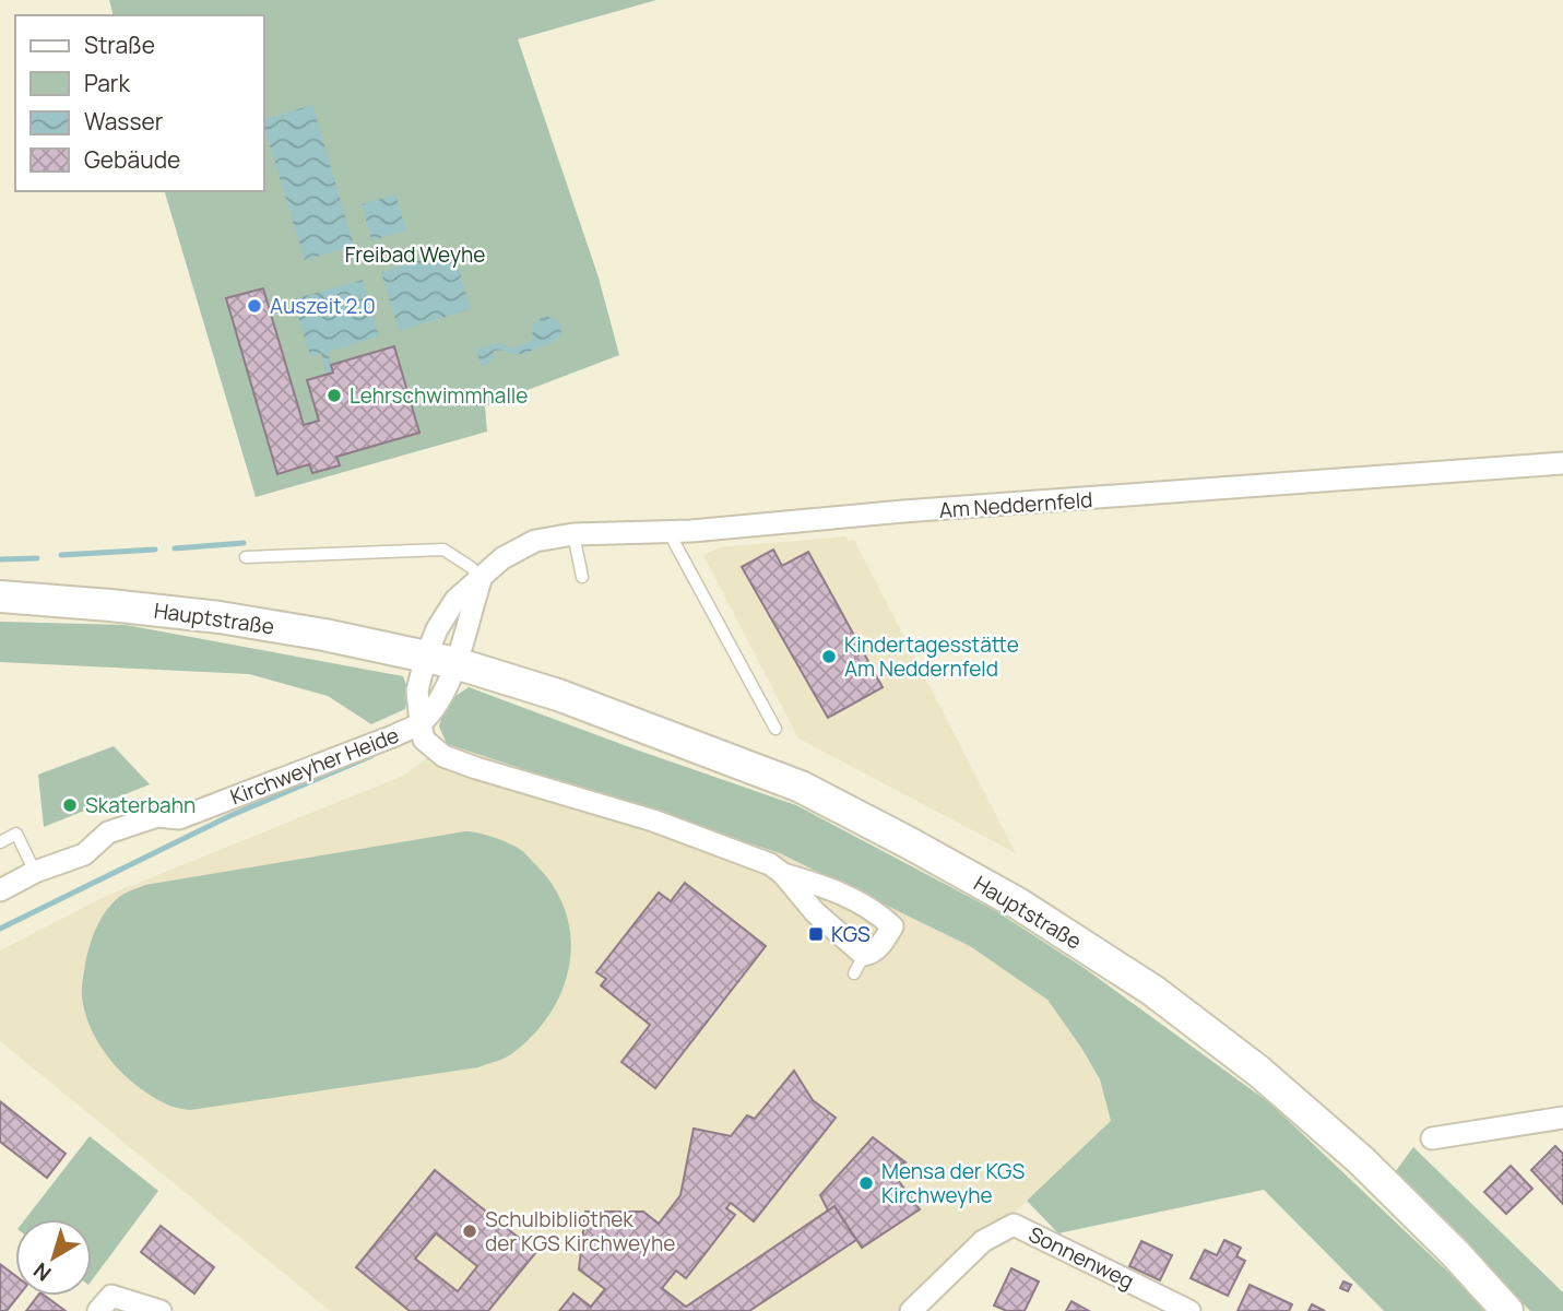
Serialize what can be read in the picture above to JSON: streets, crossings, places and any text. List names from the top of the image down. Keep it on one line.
{"streets":{"main road":["Hauptstraße"],"street":["Am Neddernfeld","Kirchweyher Heide","Sonnenweg"]},"crossings":[["Am Neddernfeld","Hauptstraße"]],"parks":["Freibad Weyhe"],"places":{"other":["Auszeit 2.0","Lehrschwimmhalle","Kindertagesstätte Am Neddernfeld","Skaterbahn","Mensa der KGS Kirchweyhe","Schulbibliothek der KGS Kirchweyhe"],"transit":["KGS"]},"legend":["Straße","Park","Wasser","Gebäude"],"north":"bottom left"}
